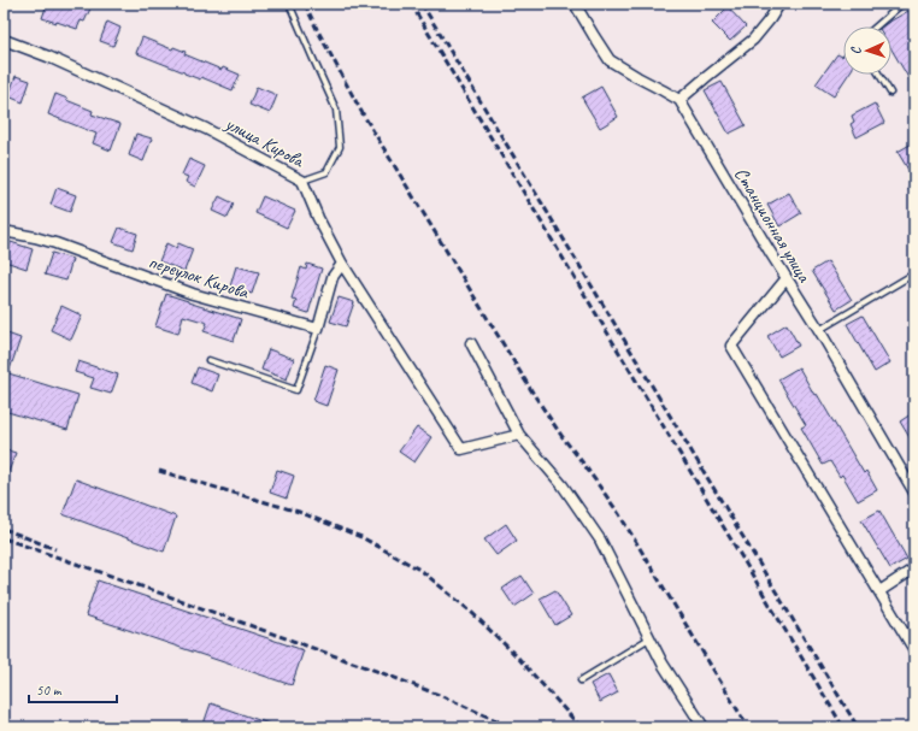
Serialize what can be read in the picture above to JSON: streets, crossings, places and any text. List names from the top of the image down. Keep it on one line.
{"streets":{"street":["улица Кирова","Станционная улица","переулок Кирова"]},"scale_bar":"50 m","north":"left"}
